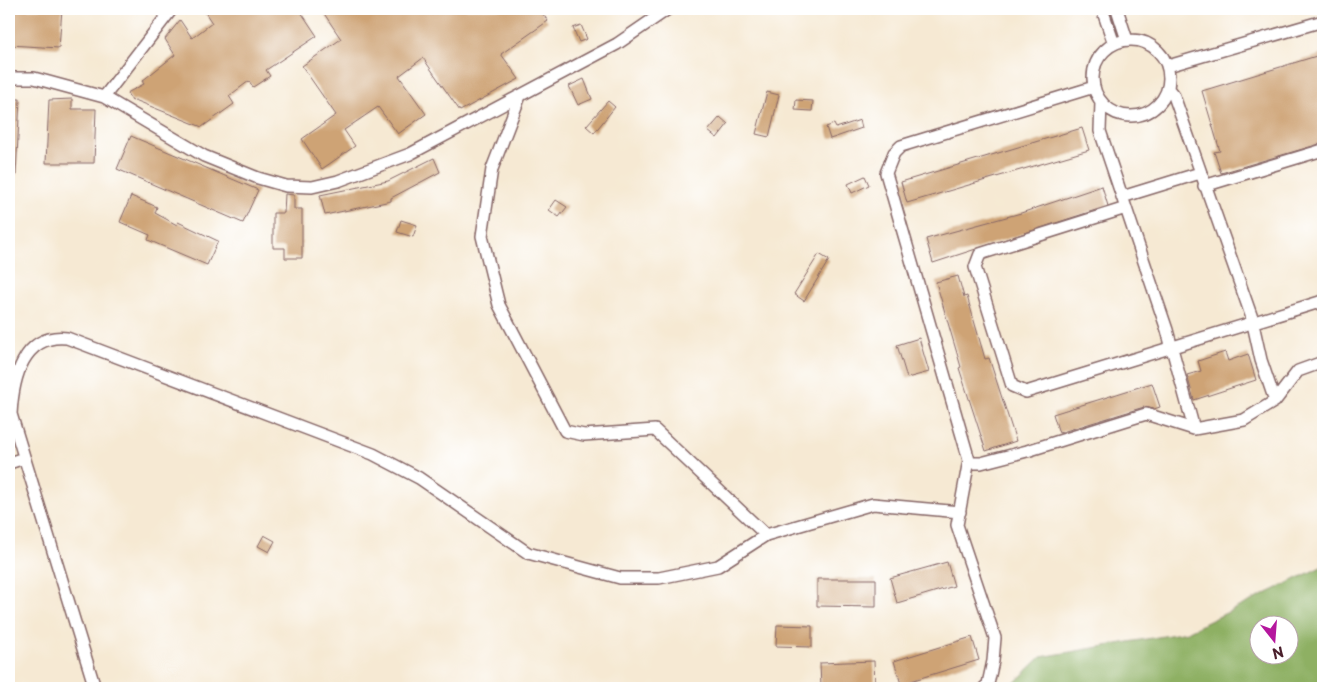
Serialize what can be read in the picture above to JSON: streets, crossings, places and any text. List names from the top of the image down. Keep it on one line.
{"north":"bottom"}
